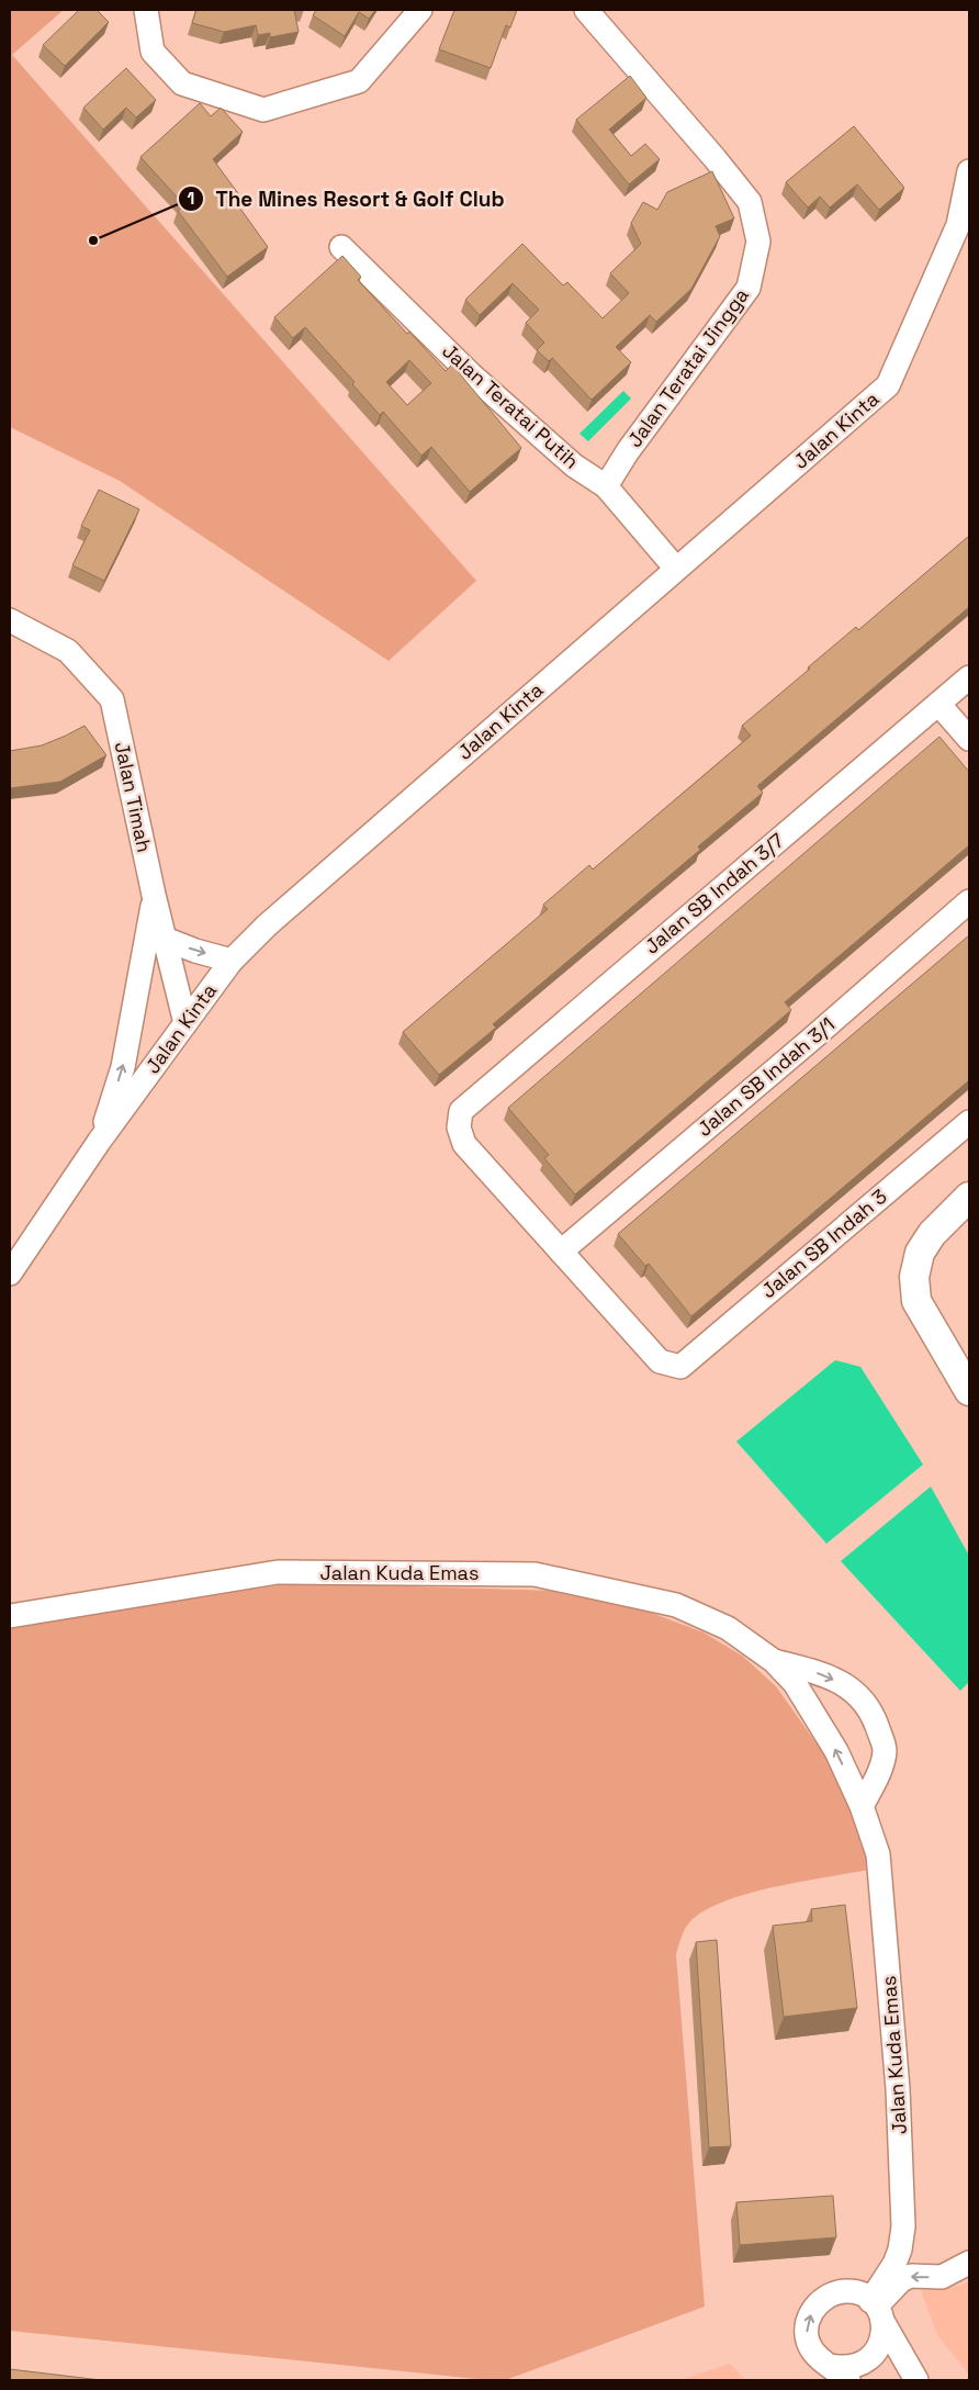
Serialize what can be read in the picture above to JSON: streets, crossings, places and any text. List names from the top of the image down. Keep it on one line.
{"streets":{"street":["Jalan Teratai Jingga","Jalan Teratai Putih","Jalan Kinta","Jalan Timah","Jalan SB Indah 3/7","Jalan SB Indah 3/1","Jalan SB Indah 3","Jalan Kuda Emas"]},"crossings":[["Jalan Teratai Jingga","Jalan Teratai Putih"],["Jalan Teratai Putih","Jalan Kinta"],["Jalan Kinta","Jalan Timah"],["Jalan SB Indah 3/7","Jalan SB Indah 3/1"],["Jalan SB Indah 3/7","Jalan SB Indah 3"],["Jalan SB Indah 3/1","Jalan SB Indah 3"]],"places":["The Mines Resort & Golf Club"]}
